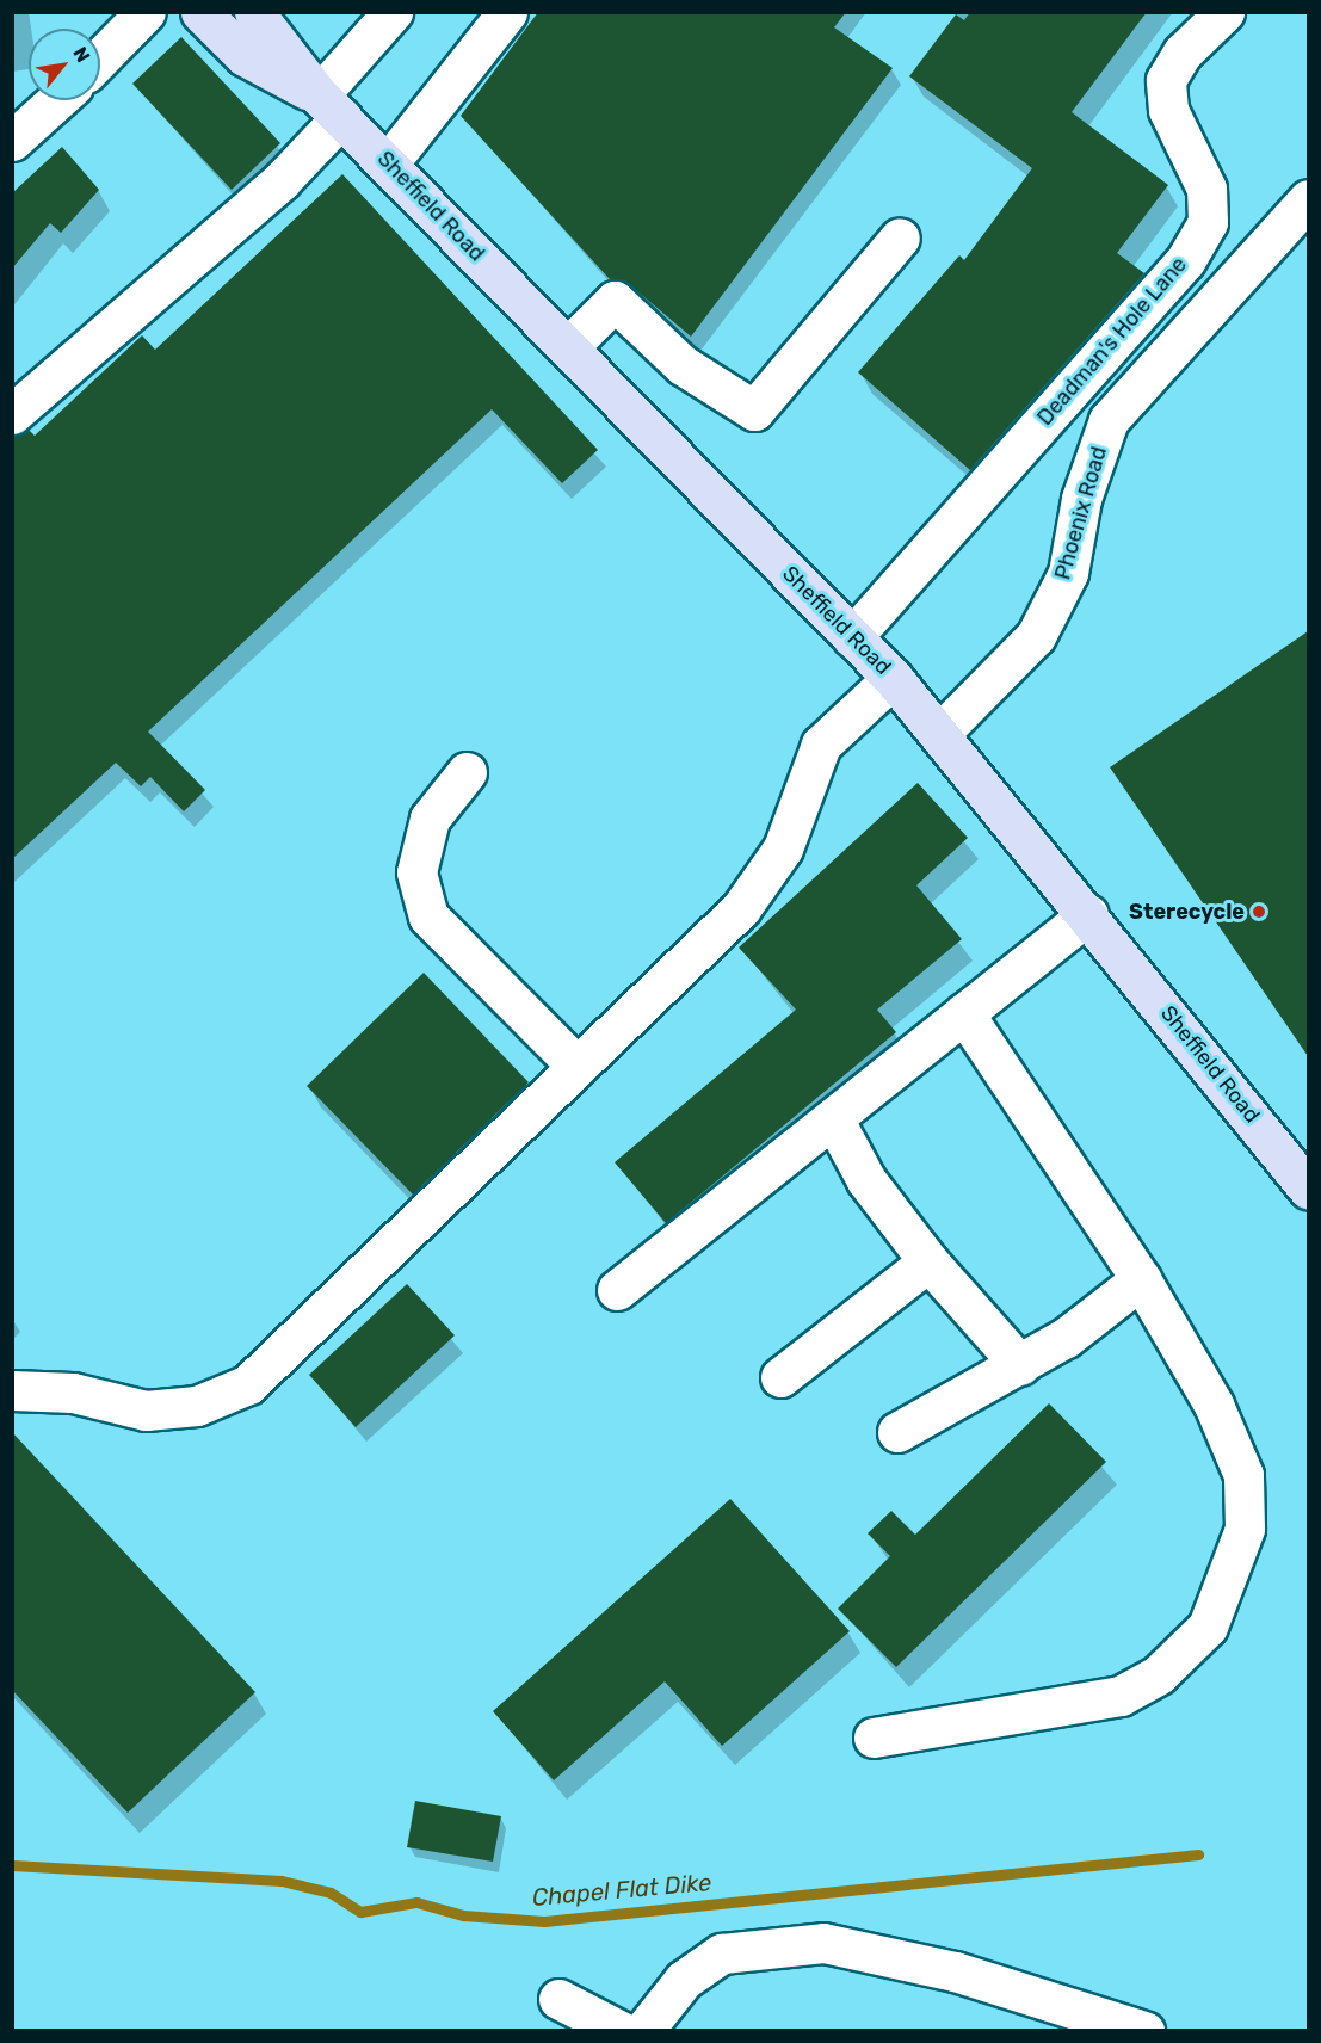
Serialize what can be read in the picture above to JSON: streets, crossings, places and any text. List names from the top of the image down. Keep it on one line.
{"streets":{"main road":["Sheffield Road"],"street":["Deadman's Hole Lane","Phoenix Road"]},"crossings":[["Sheffield Road","Deadman's Hole Lane"],["Sheffield Road","Phoenix Road"]],"water":["Chapel Flat Dike"],"places":["Sterecycle"],"north":"top right"}
